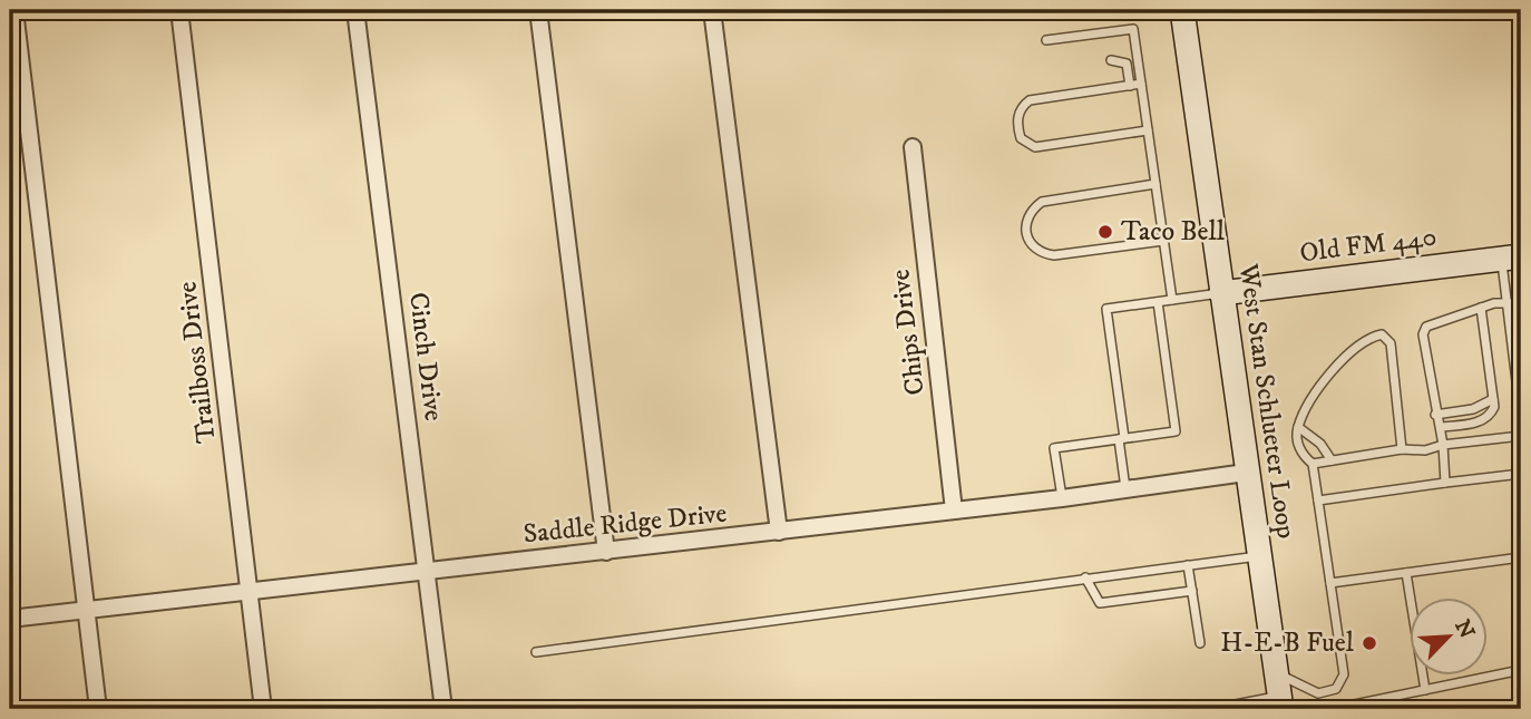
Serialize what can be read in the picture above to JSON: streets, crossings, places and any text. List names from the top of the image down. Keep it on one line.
{"streets":{"main road":["Old FM 440","West Stan Schlueter Loop"],"street":["Chips Drive","Cinch Drive","Trailboss Drive","Saddle Ridge Drive"]},"crossings":[["Old FM 440","West Stan Schlueter Loop"],["Chips Drive","Saddle Ridge Drive"],["Cinch Drive","Saddle Ridge Drive"],["Trailboss Drive","Saddle Ridge Drive"],["West Stan Schlueter Loop","Saddle Ridge Drive"]],"places":["Taco Bell","H-E-B Fuel"],"north":"top right"}
